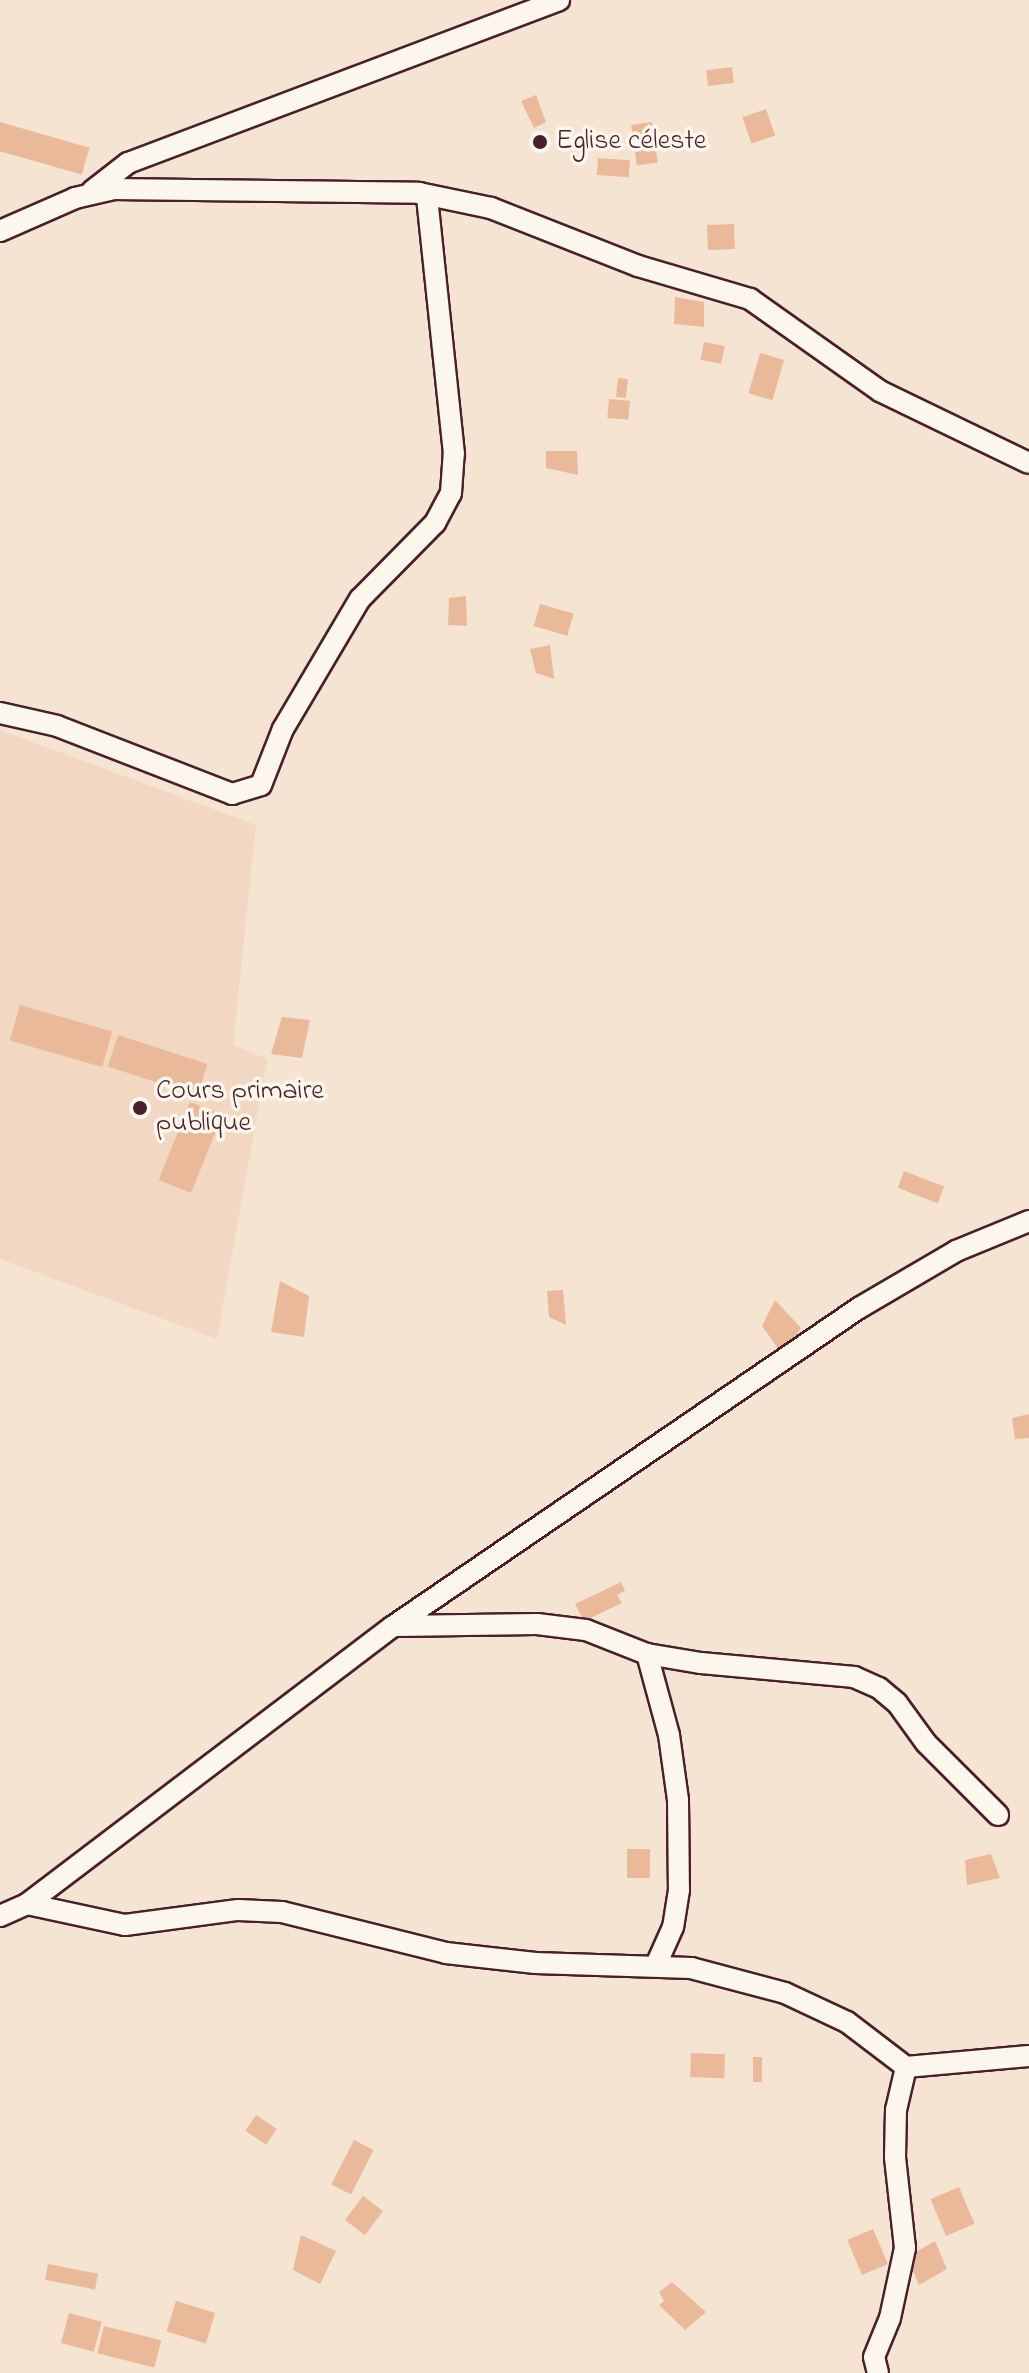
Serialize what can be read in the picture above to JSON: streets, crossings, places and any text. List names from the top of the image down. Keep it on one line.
{"places":["Eglise céleste","Cours primaire publique"]}
